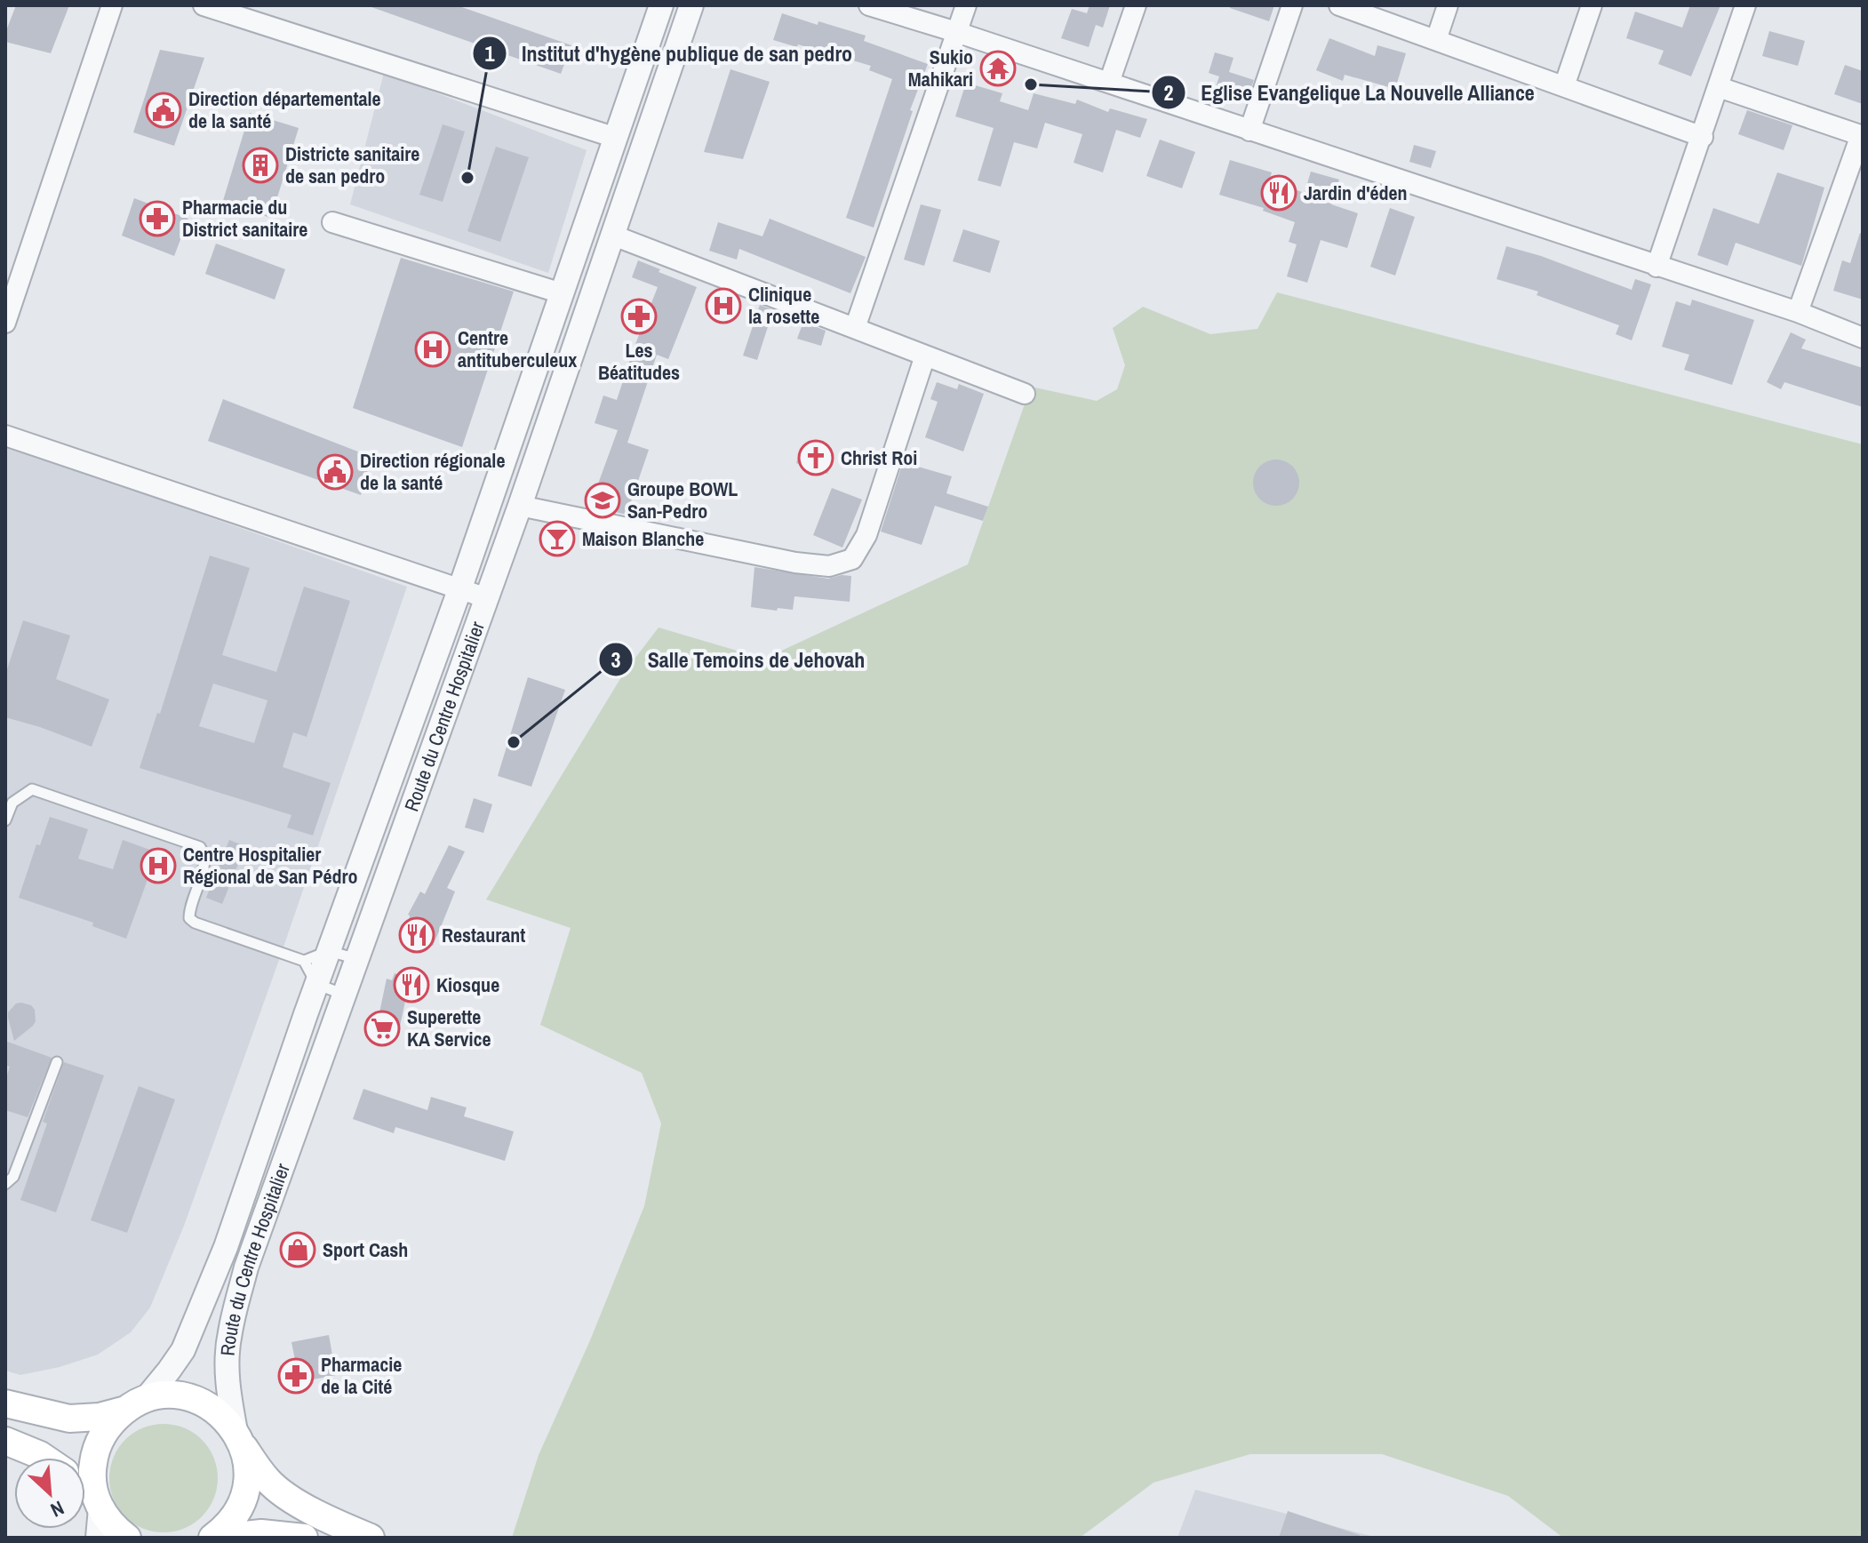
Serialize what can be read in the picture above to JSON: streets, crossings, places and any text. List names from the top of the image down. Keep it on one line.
{"streets":{"street":["Route du Centre Hospitalier"]},"places":{"temple":["Sukio Mahikari"],"other":["Eglise Evangelique La Nouvelle Alliance","Institut d'hygène publique de san pedro","Salle Temoins de Jehovah"],"public building":["Direction départementale de la santé","Direction régionale de la santé"],"building":["Districte sanitaire de san pedro"],"restaurant":["Jardin d'éden","Restaurant","Kiosque"],"pharmacy":["Pharmacie du District sanitaire","Les Béatitudes","Pharmacie de la Cité"],"hospital":["Clinique la rosette","Centre antituberculeux","Centre Hospitalier Régional de San Pédro"],"church":["Christ Roi"],"school or university":["Groupe BOWL San-Pedro"],"bar":["Maison Blanche"],"supermarket":["Superette KA Service"],"shop":["Sport Cash"]},"north":"bottom right"}
